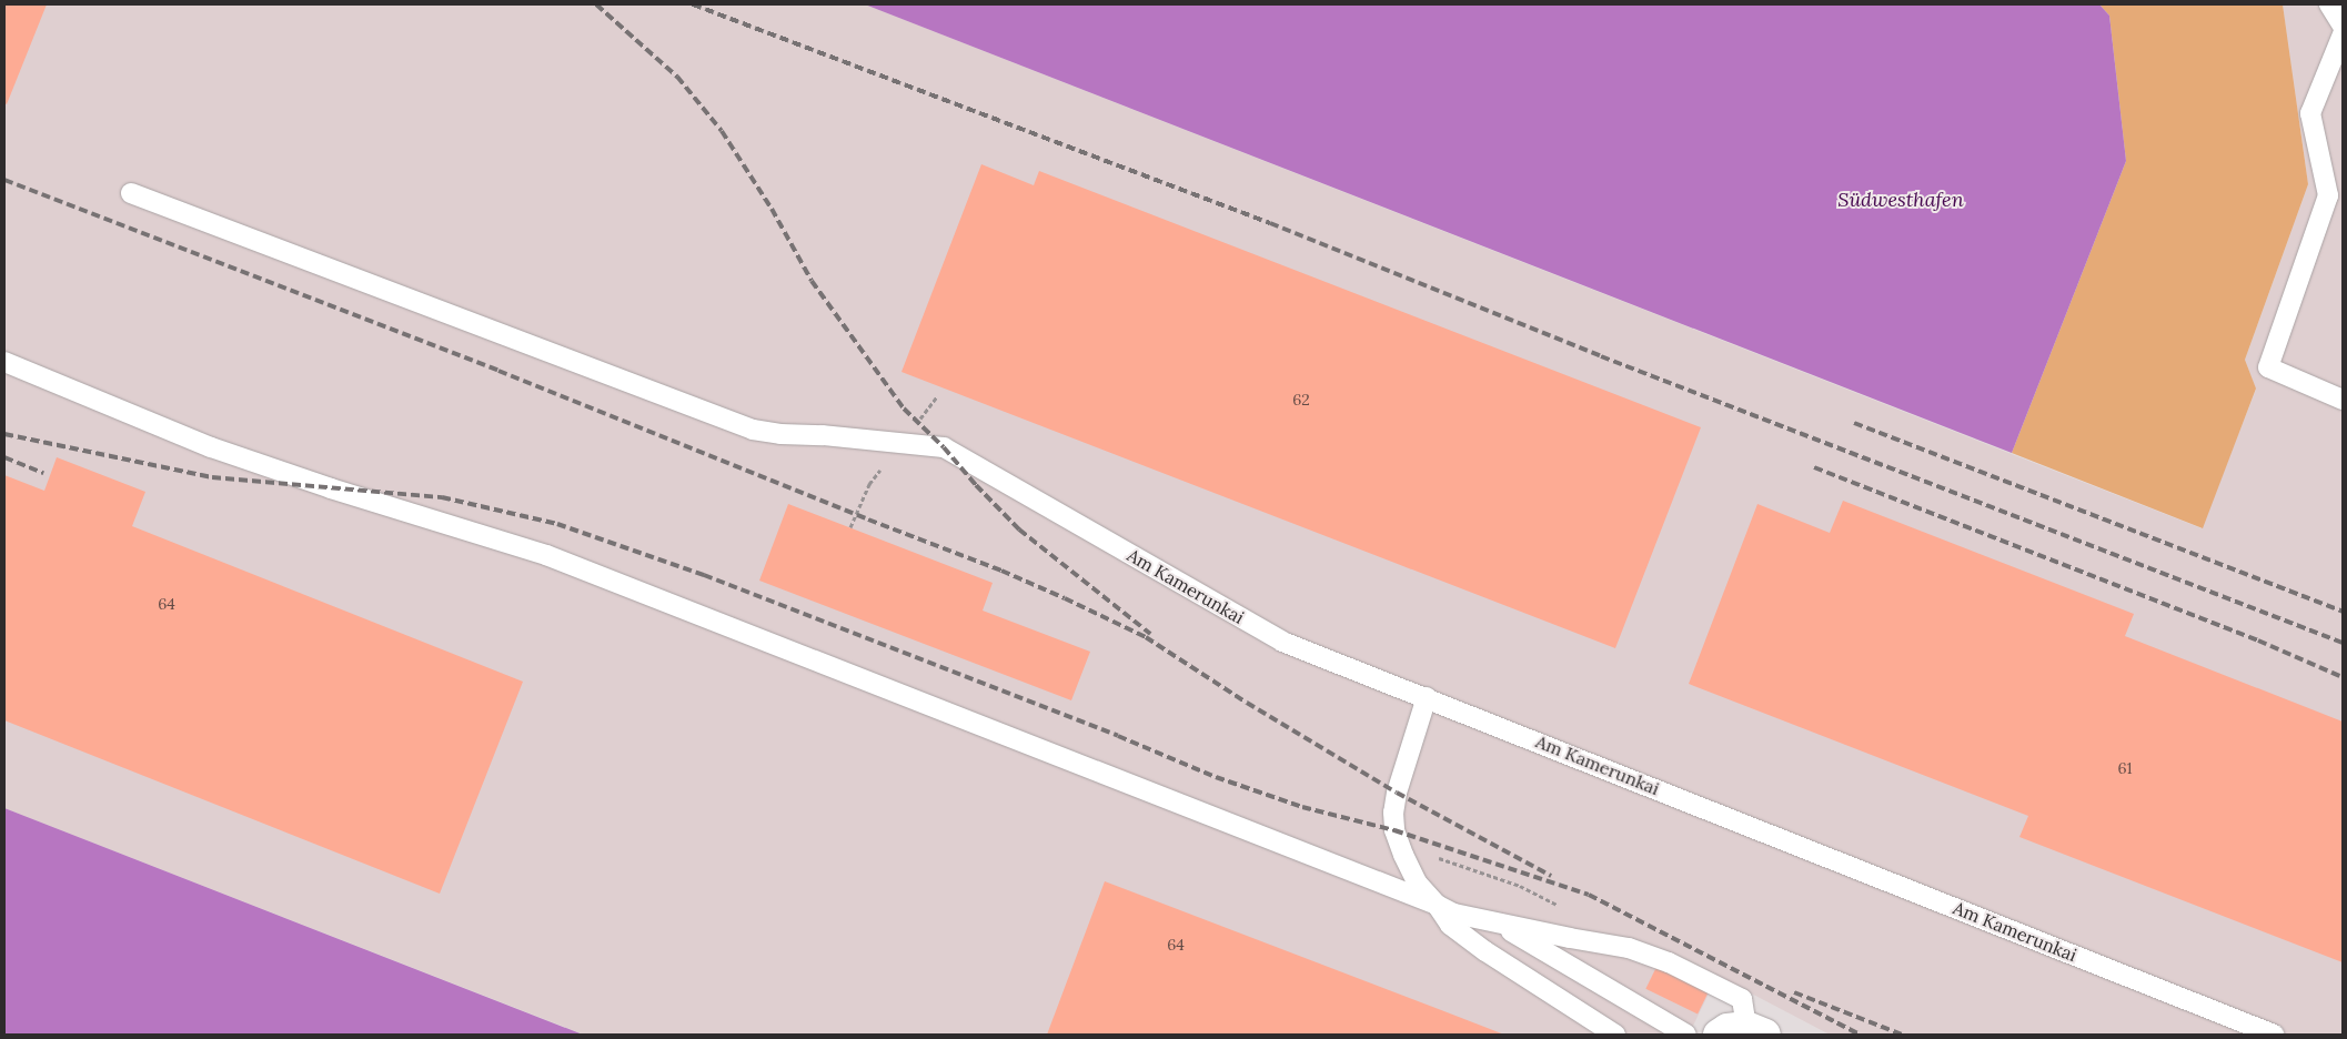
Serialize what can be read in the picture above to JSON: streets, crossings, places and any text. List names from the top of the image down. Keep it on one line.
{"streets":{"lane":["Am Kamerunkai"]},"water":["Südwesthafen"],"house_numbers":["62","64","61","64"]}
